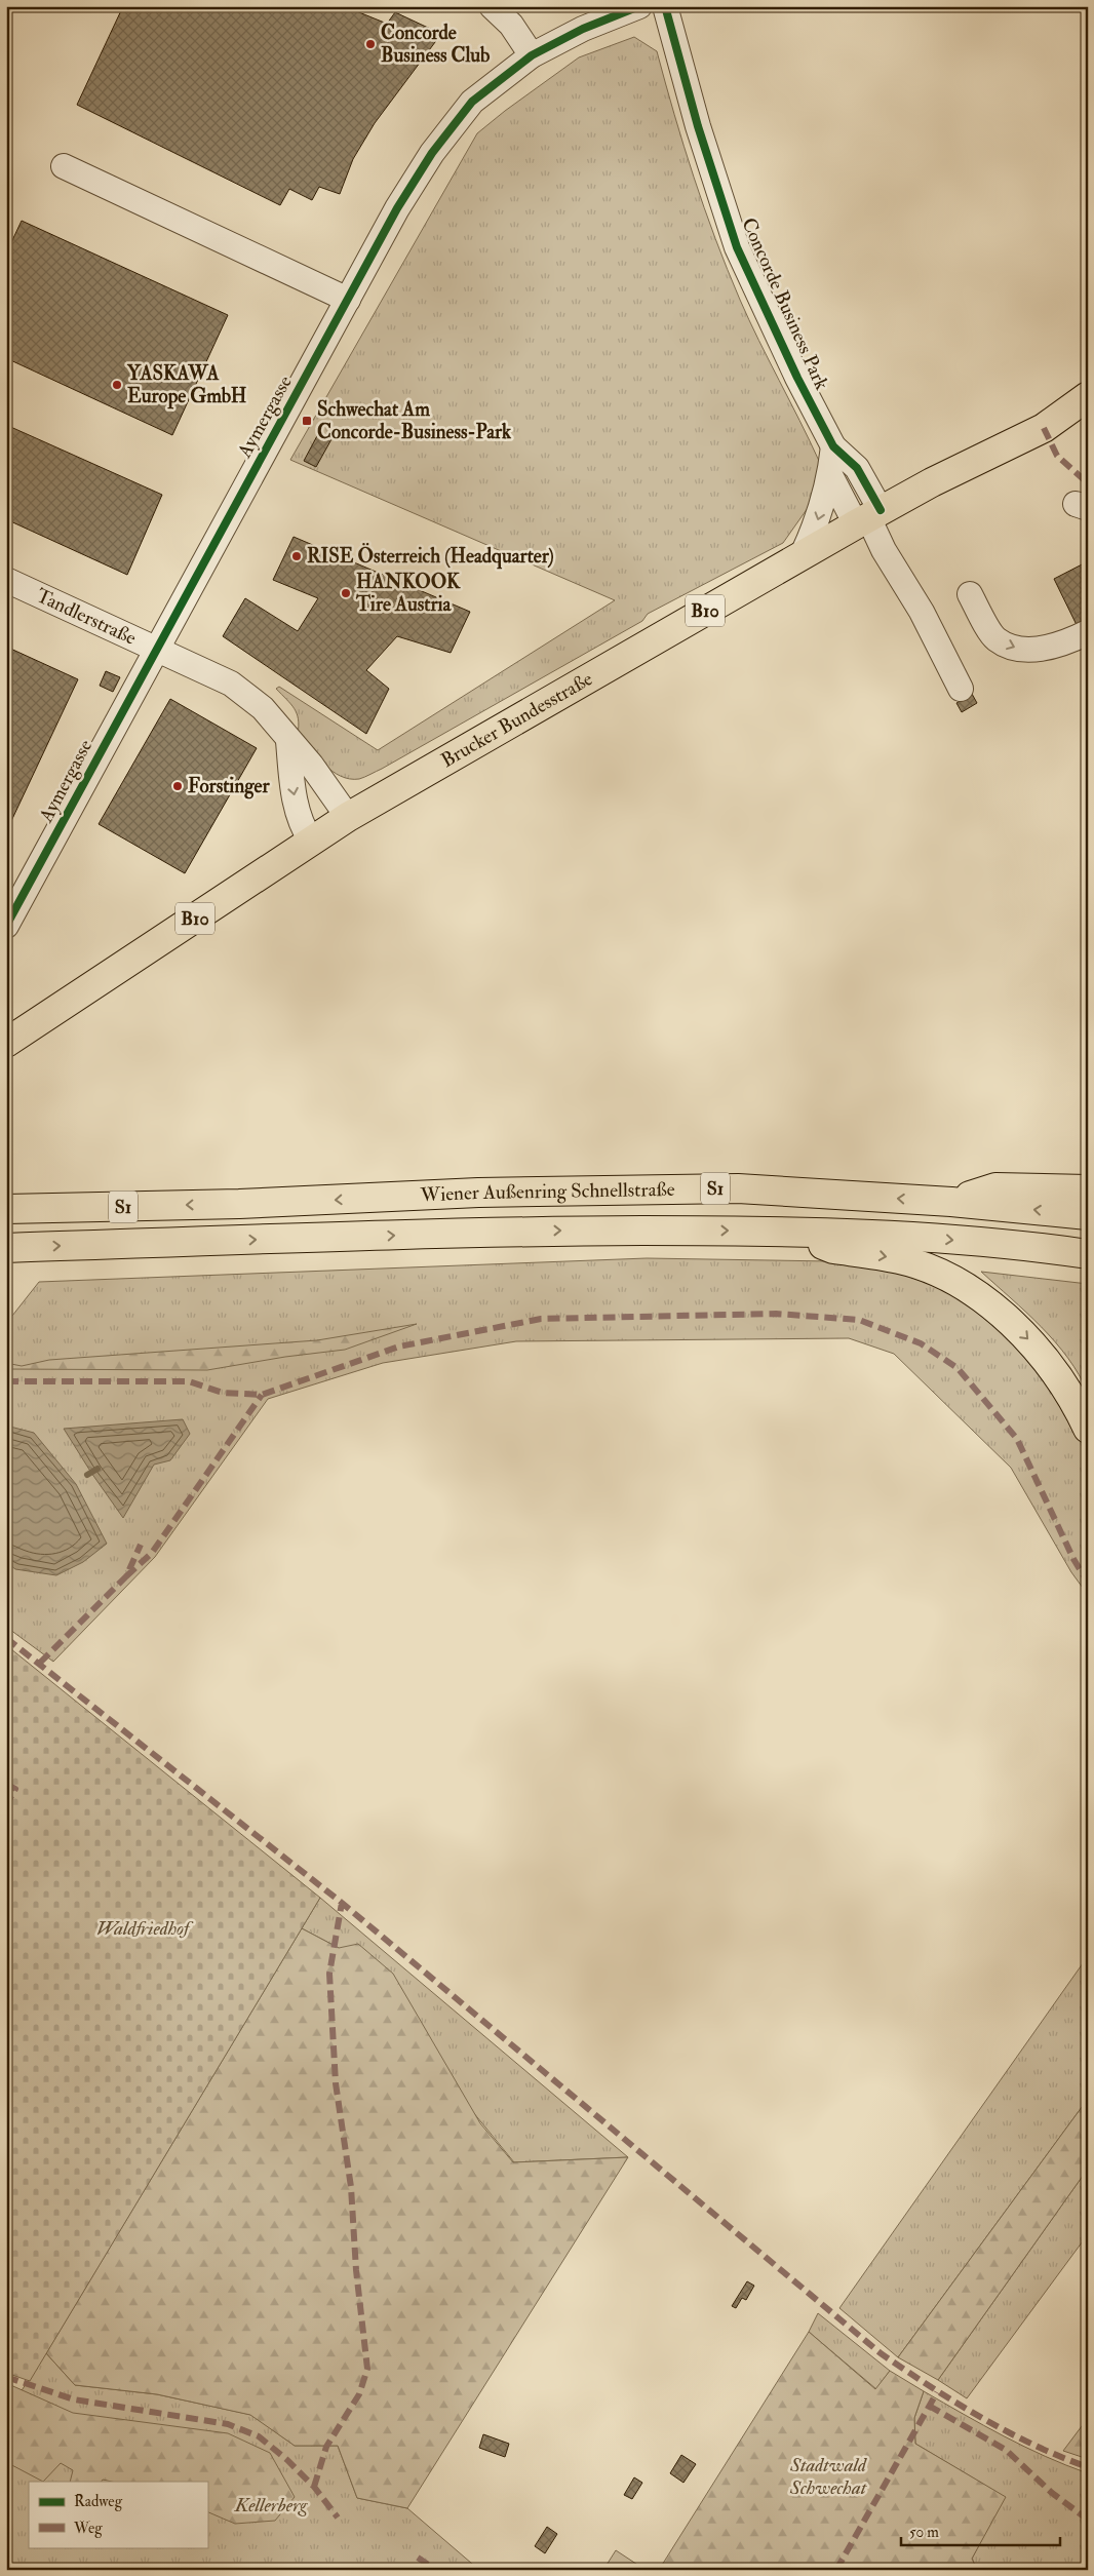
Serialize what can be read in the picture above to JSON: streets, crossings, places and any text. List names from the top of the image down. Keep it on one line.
{"streets":{"main road":["B10","Brucker Bundesstraße","S1","Wiener Außenring Schnellstraße"],"street":["Concorde Business Park","Aymergasse","Tandlerstraße"]},"crossings":[["Concorde Business Park","Brucker Bundesstraße"],["Aymergasse","Tandlerstraße"],["Tandlerstraße","Brucker Bundesstraße"]],"parks":["Waldfriedhof","Stadtwald Schwechat","Kellerberg"],"places":{"other":["Concorde Business Club","YASKAWA Europe GmbH","RISE Österreich (Headquarter)","HANKOOK Tire Austria","Forstinger"],"transit":["Schwechat Am Concorde-Business-Park"]},"legend":["Radweg","Weg"],"scale_bar":"50 m"}
